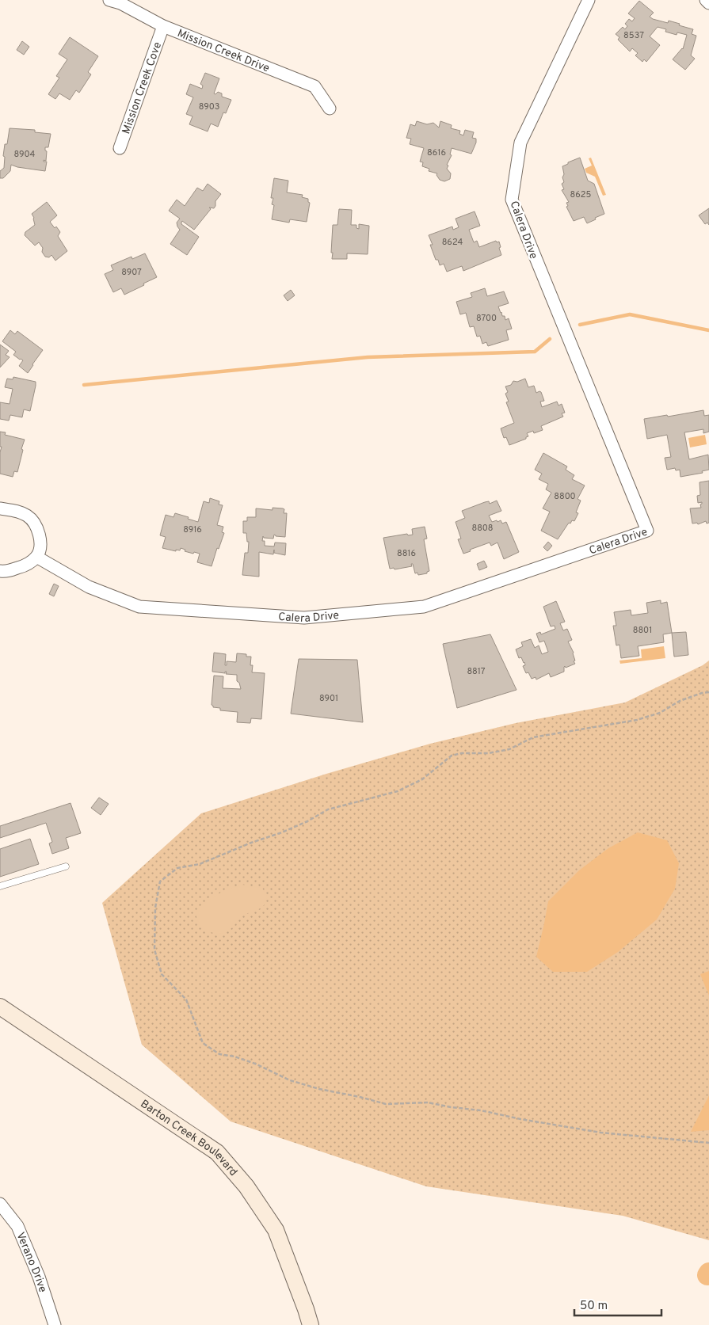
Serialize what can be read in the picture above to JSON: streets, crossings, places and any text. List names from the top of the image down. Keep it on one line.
{"streets":{"street":["Mission Creek Drive","Mission Creek Cove","Calera Drive","Barton Creek Boulevard","Verano Drive"]},"crossings":[["Mission Creek Drive","Mission Creek Cove"]],"house_numbers":["8537","8903","8616","8904","8625","8624","8907","8700","8800","8808","8916","8816","8801","8817","8901"],"scale_bar":"50 m"}
